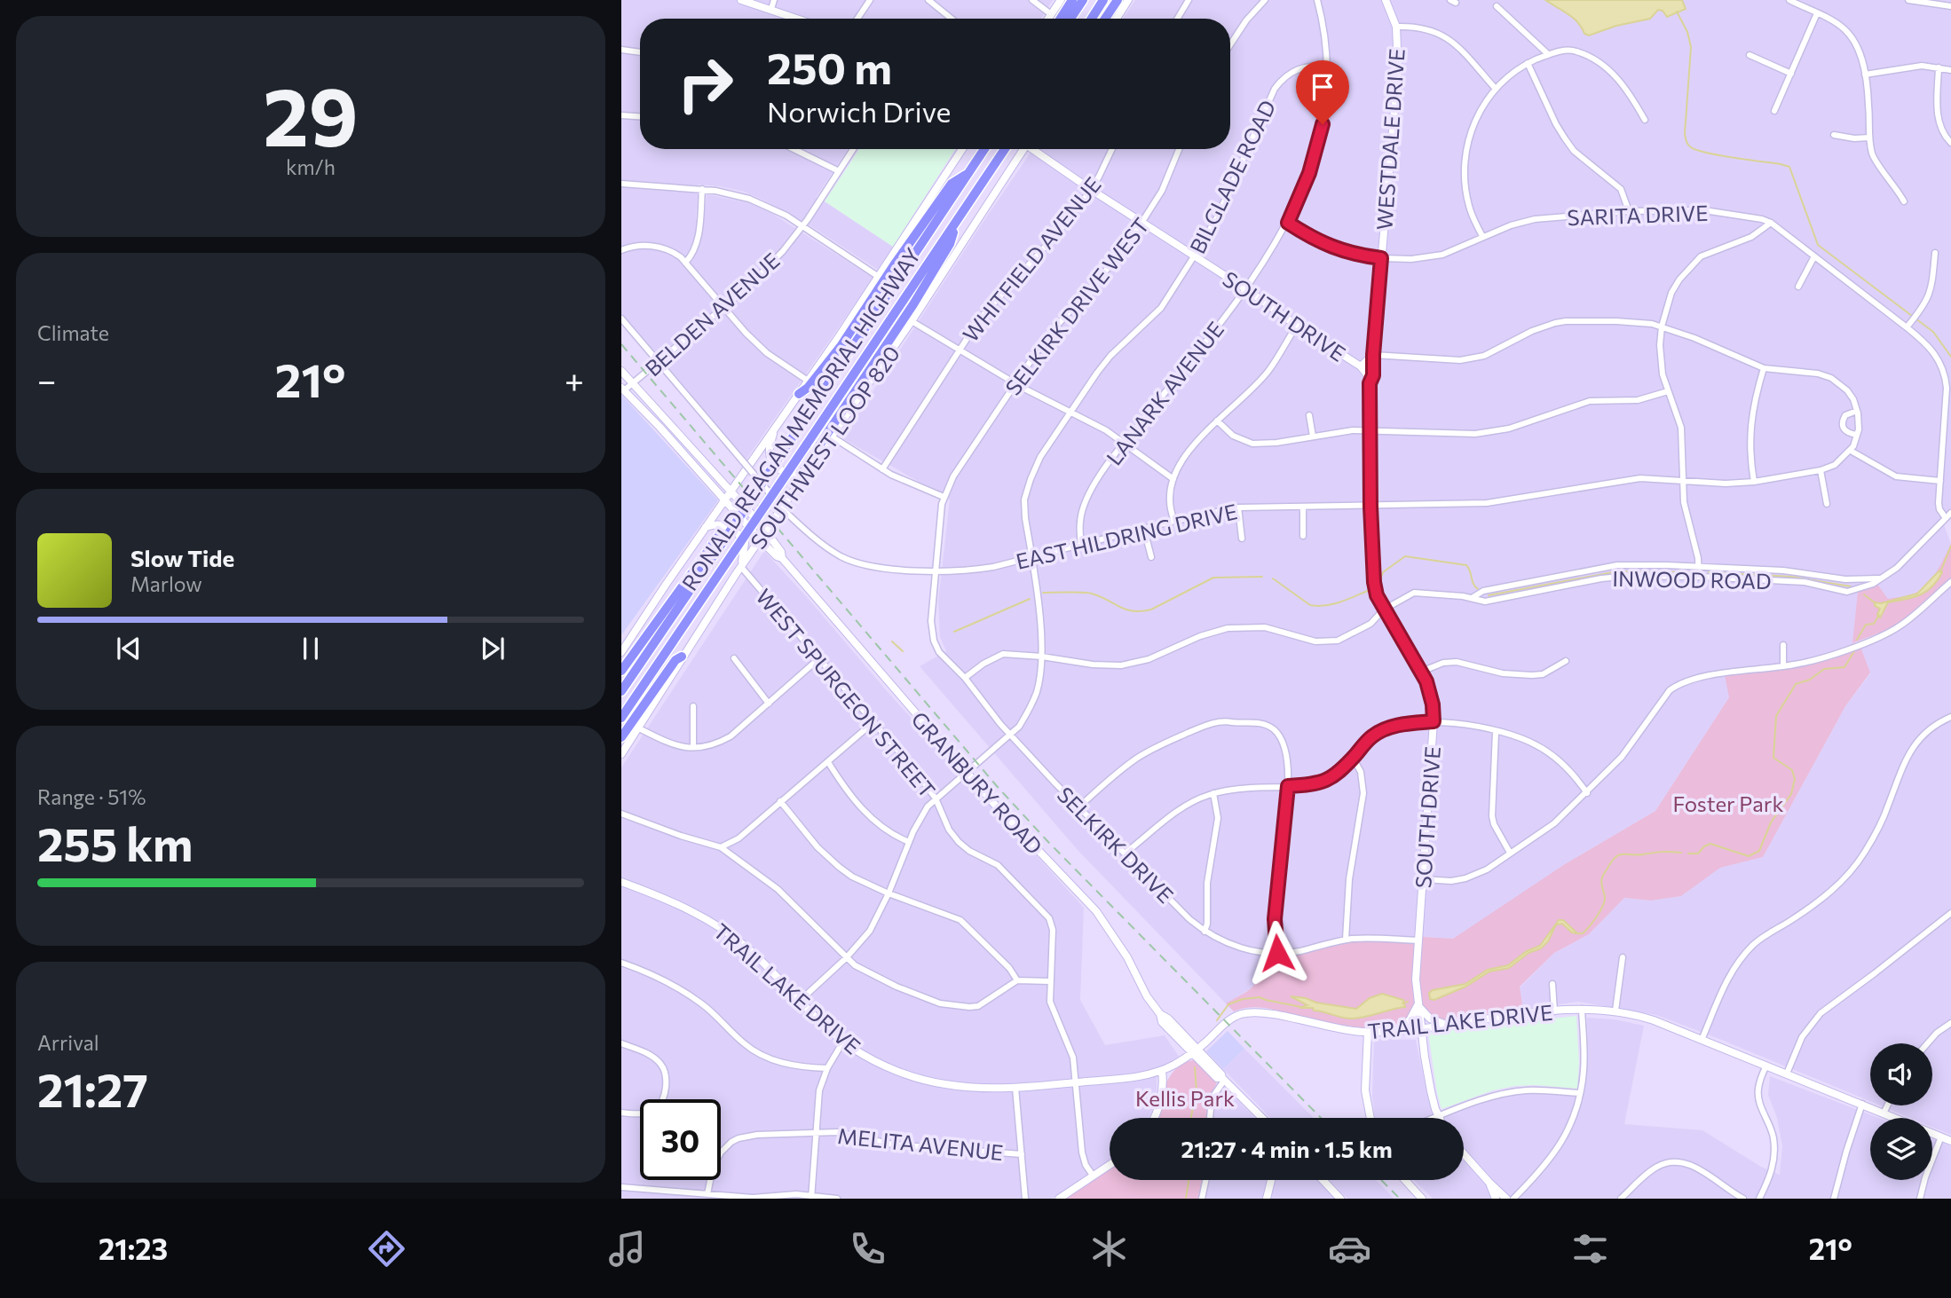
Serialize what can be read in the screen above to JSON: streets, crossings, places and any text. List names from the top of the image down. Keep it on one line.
{"streets":{"highway":["RONALD REAGAN MEMORIAL HIGHWAY"],"street":["WESTDALE DRIVE","BILGLADE ROAD","SARITA DRIVE","WHITFIELD AVENUE","SELKIRK DRIVE WEST","BELDEN AVENUE","SOUTH DRIVE","LANARK AVENUE","SOUTHWEST LOOP 820","EAST HILDRING DRIVE","INWOOD ROAD","WEST SPURGEON STREET","GRANBURY ROAD","SELKIRK DRIVE","TRAIL LAKE DRIVE","MELITA AVENUE"]},"crossings":[["WESTDALE DRIVE","SARITA DRIVE"],["WESTDALE DRIVE","SOUTH DRIVE"],["BILGLADE ROAD","SOUTH DRIVE"],["BILGLADE ROAD","LANARK AVENUE"],["BILGLADE ROAD","EAST HILDRING DRIVE"],["BILGLADE ROAD","INWOOD ROAD"],["BILGLADE ROAD","WEST SPURGEON STREET"],["BILGLADE ROAD","GRANBURY ROAD"],["BILGLADE ROAD","SELKIRK DRIVE"],["BILGLADE ROAD","TRAIL LAKE DRIVE"],["SARITA DRIVE","LANARK AVENUE"],["SARITA DRIVE","INWOOD ROAD"],["WHITFIELD AVENUE","SOUTH DRIVE"],["SELKIRK DRIVE WEST","SOUTH DRIVE"],["SELKIRK DRIVE WEST","EAST HILDRING DRIVE"],["SELKIRK DRIVE WEST","SELKIRK DRIVE"],["BELDEN AVENUE","EAST HILDRING DRIVE"],["BELDEN AVENUE","GRANBURY ROAD"],["SOUTH DRIVE","LANARK AVENUE"],["SOUTH DRIVE","EAST HILDRING DRIVE"],["SOUTH DRIVE","INWOOD ROAD"],["SOUTH DRIVE","SELKIRK DRIVE"],["SOUTH DRIVE","TRAIL LAKE DRIVE"],["LANARK AVENUE","EAST HILDRING DRIVE"],["SOUTHWEST LOOP 820","WEST SPURGEON STREET"],["SOUTHWEST LOOP 820","GRANBURY ROAD"],["EAST HILDRING DRIVE","SELKIRK DRIVE"],["INWOOD ROAD","SELKIRK DRIVE"],["WEST SPURGEON STREET","TRAIL LAKE DRIVE"],["GRANBURY ROAD","TRAIL LAKE DRIVE"]],"parks":["Foster Park","Kellis Park"],"page":{"tile":[["29","km/h"],"Climate",["Range · 51%","255 km"],["Arrival","21:27"]],"turn":["250 m","Norwich Drive"],"heat":["−","21°","+"],"song":["Slow Tide","Marlow"],"limit":"30","trip":"21:27 · 4 min · 1.5 km","tabs":["21:23","21°"]}}
